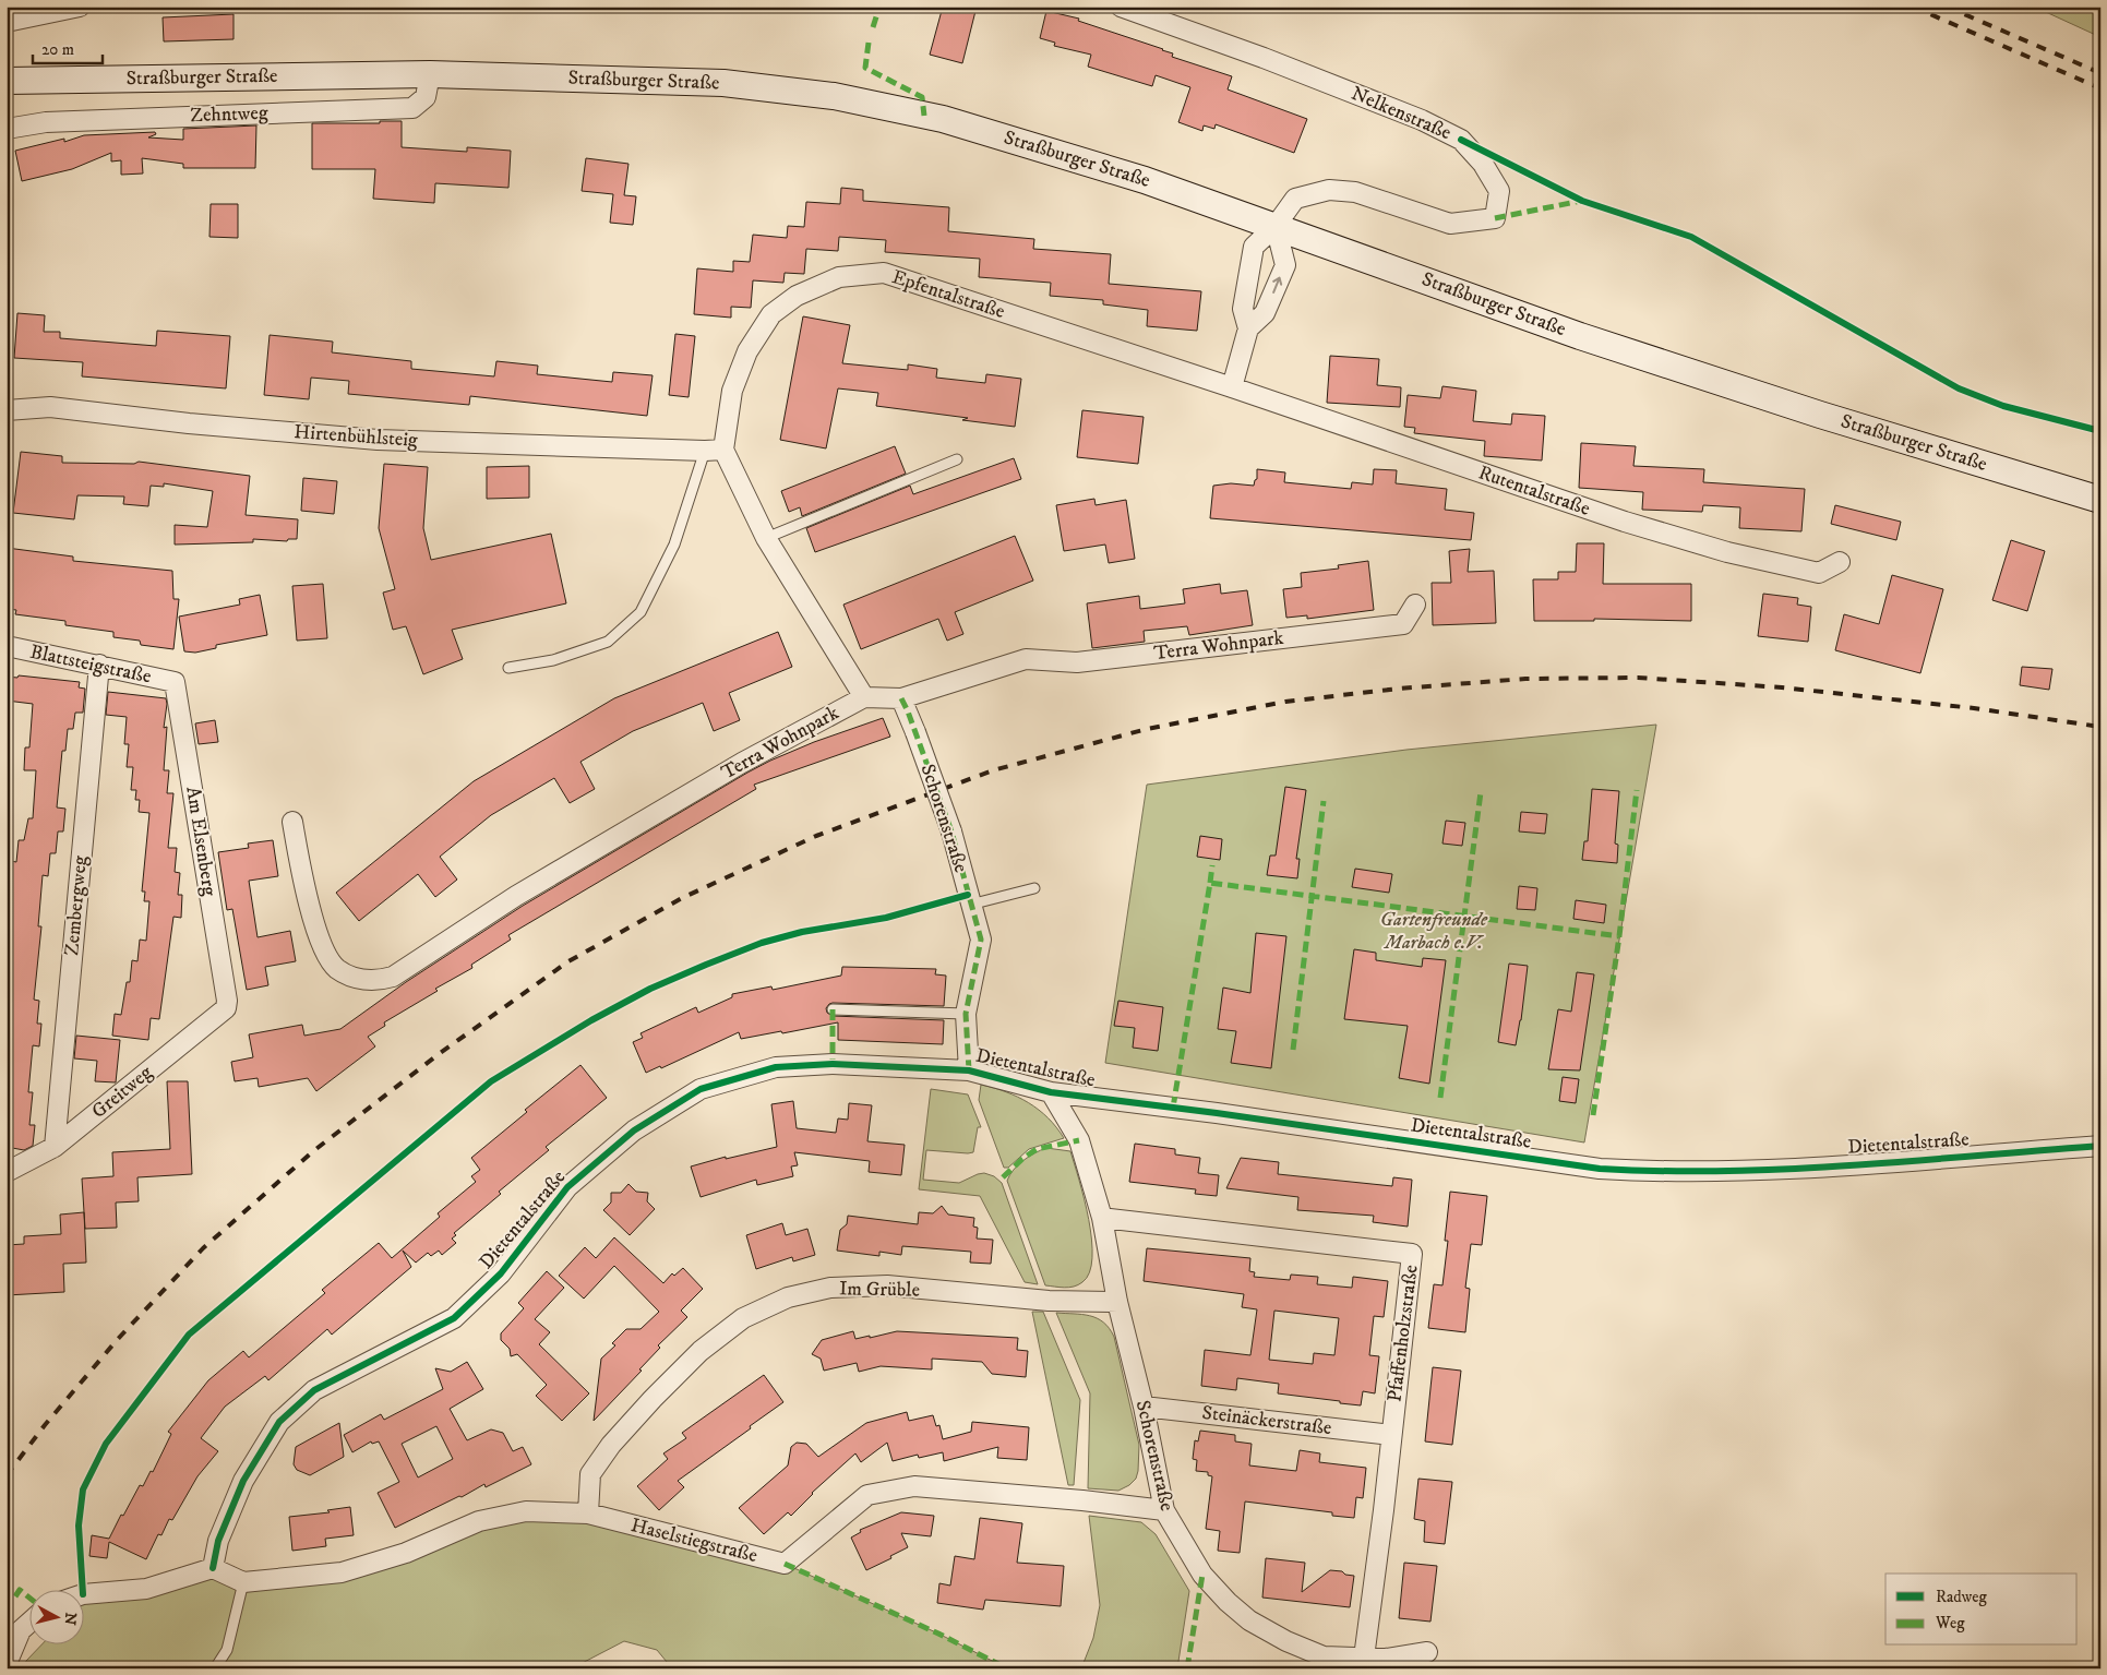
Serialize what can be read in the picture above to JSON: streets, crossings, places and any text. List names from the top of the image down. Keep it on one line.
{"streets":{"main road":["Straßburger Straße"],"street":["Nelkenstraße","Zehntweg","Epfentalstraße","Hirtenbühlsteig","Rutentalstraße","Terra Wohnpark","Blattsteigstraße","Schorenstraße","Am Elsenberg","Zembergweg","Dietentalstraße","Greitweg","Im Grüble","Pfaffenholzstraße","Steinäckerstraße","Haselstiegstraße"]},"crossings":[["Straßburger Straße","Nelkenstraße"],["Straßburger Straße","Zehntweg"],["Epfentalstraße","Hirtenbühlsteig"],["Epfentalstraße","Rutentalstraße"],["Terra Wohnpark","Schorenstraße"],["Blattsteigstraße","Am Elsenberg"],["Blattsteigstraße","Zembergweg"],["Schorenstraße","Dietentalstraße"],["Schorenstraße","Im Grüble"],["Schorenstraße","Pfaffenholzstraße"],["Schorenstraße","Steinäckerstraße"],["Schorenstraße","Haselstiegstraße"],["Am Elsenberg","Greitweg"],["Zembergweg","Greitweg"],["Im Grüble","Haselstiegstraße"],["Pfaffenholzstraße","Steinäckerstraße"]],"parks":["Gartenfreunde Marbach e.V."],"legend":["Radweg","Weg"],"scale_bar":"20 m","north":"right"}
